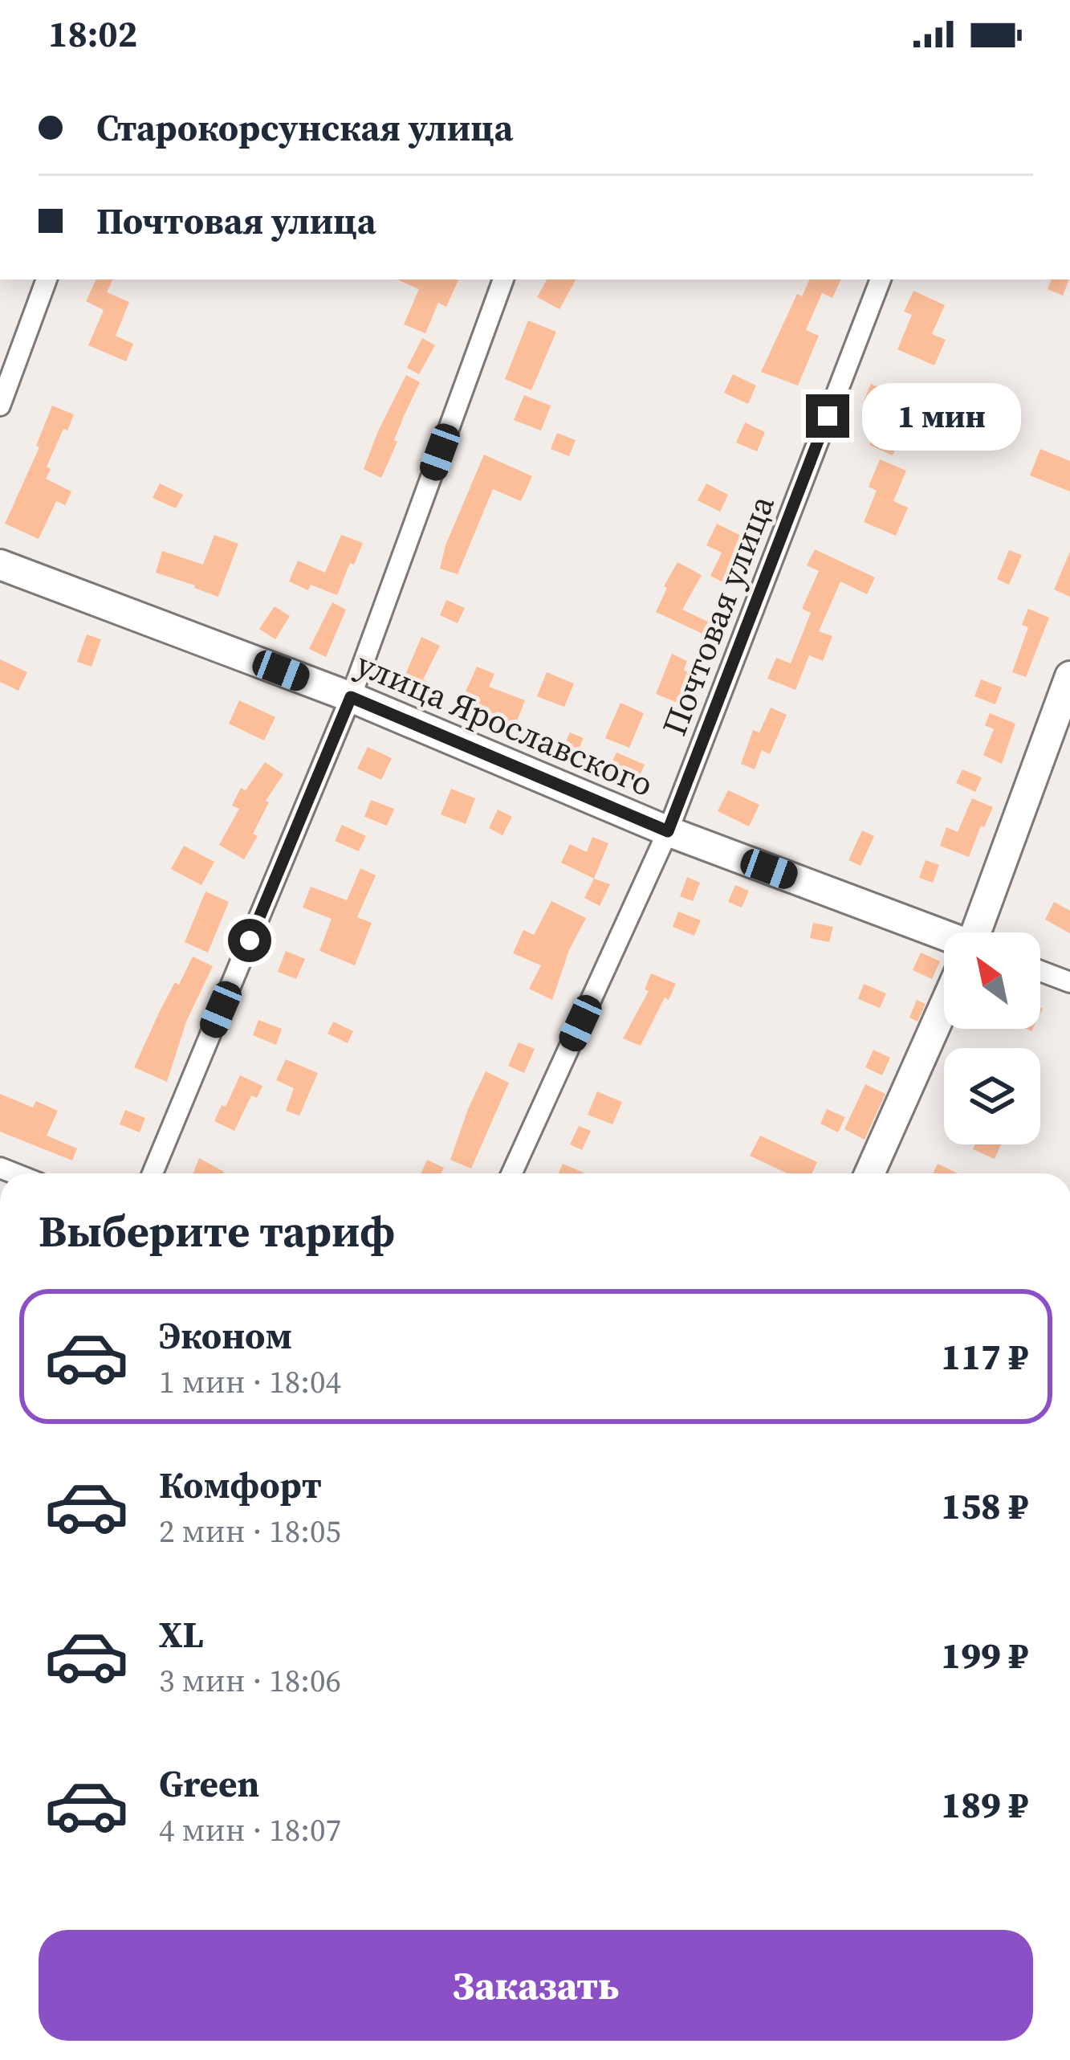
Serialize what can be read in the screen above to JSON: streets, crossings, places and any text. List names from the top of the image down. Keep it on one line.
{"streets":{"street":["Почтовая улица","улица Ярославского"]},"crossings":[["Почтовая улица","улица Ярославского"]],"north":"top left","page":{"status":"18:02","banner":["Старокорсунская улица","Почтовая улица"],"bubble":"1 мин","heading":"Выберите тариф","list":[{"name":"Эконом","note":"1 мин · 18:04","value":"117 ₽"},{"name":"Комфорт","note":"2 мин · 18:05","value":"158 ₽"},{"name":"XL","note":"3 мин · 18:06","value":"199 ₽"},{"name":"Green","note":"4 мин · 18:07","value":"189 ₽"}],"buttons":"Заказать"}}
